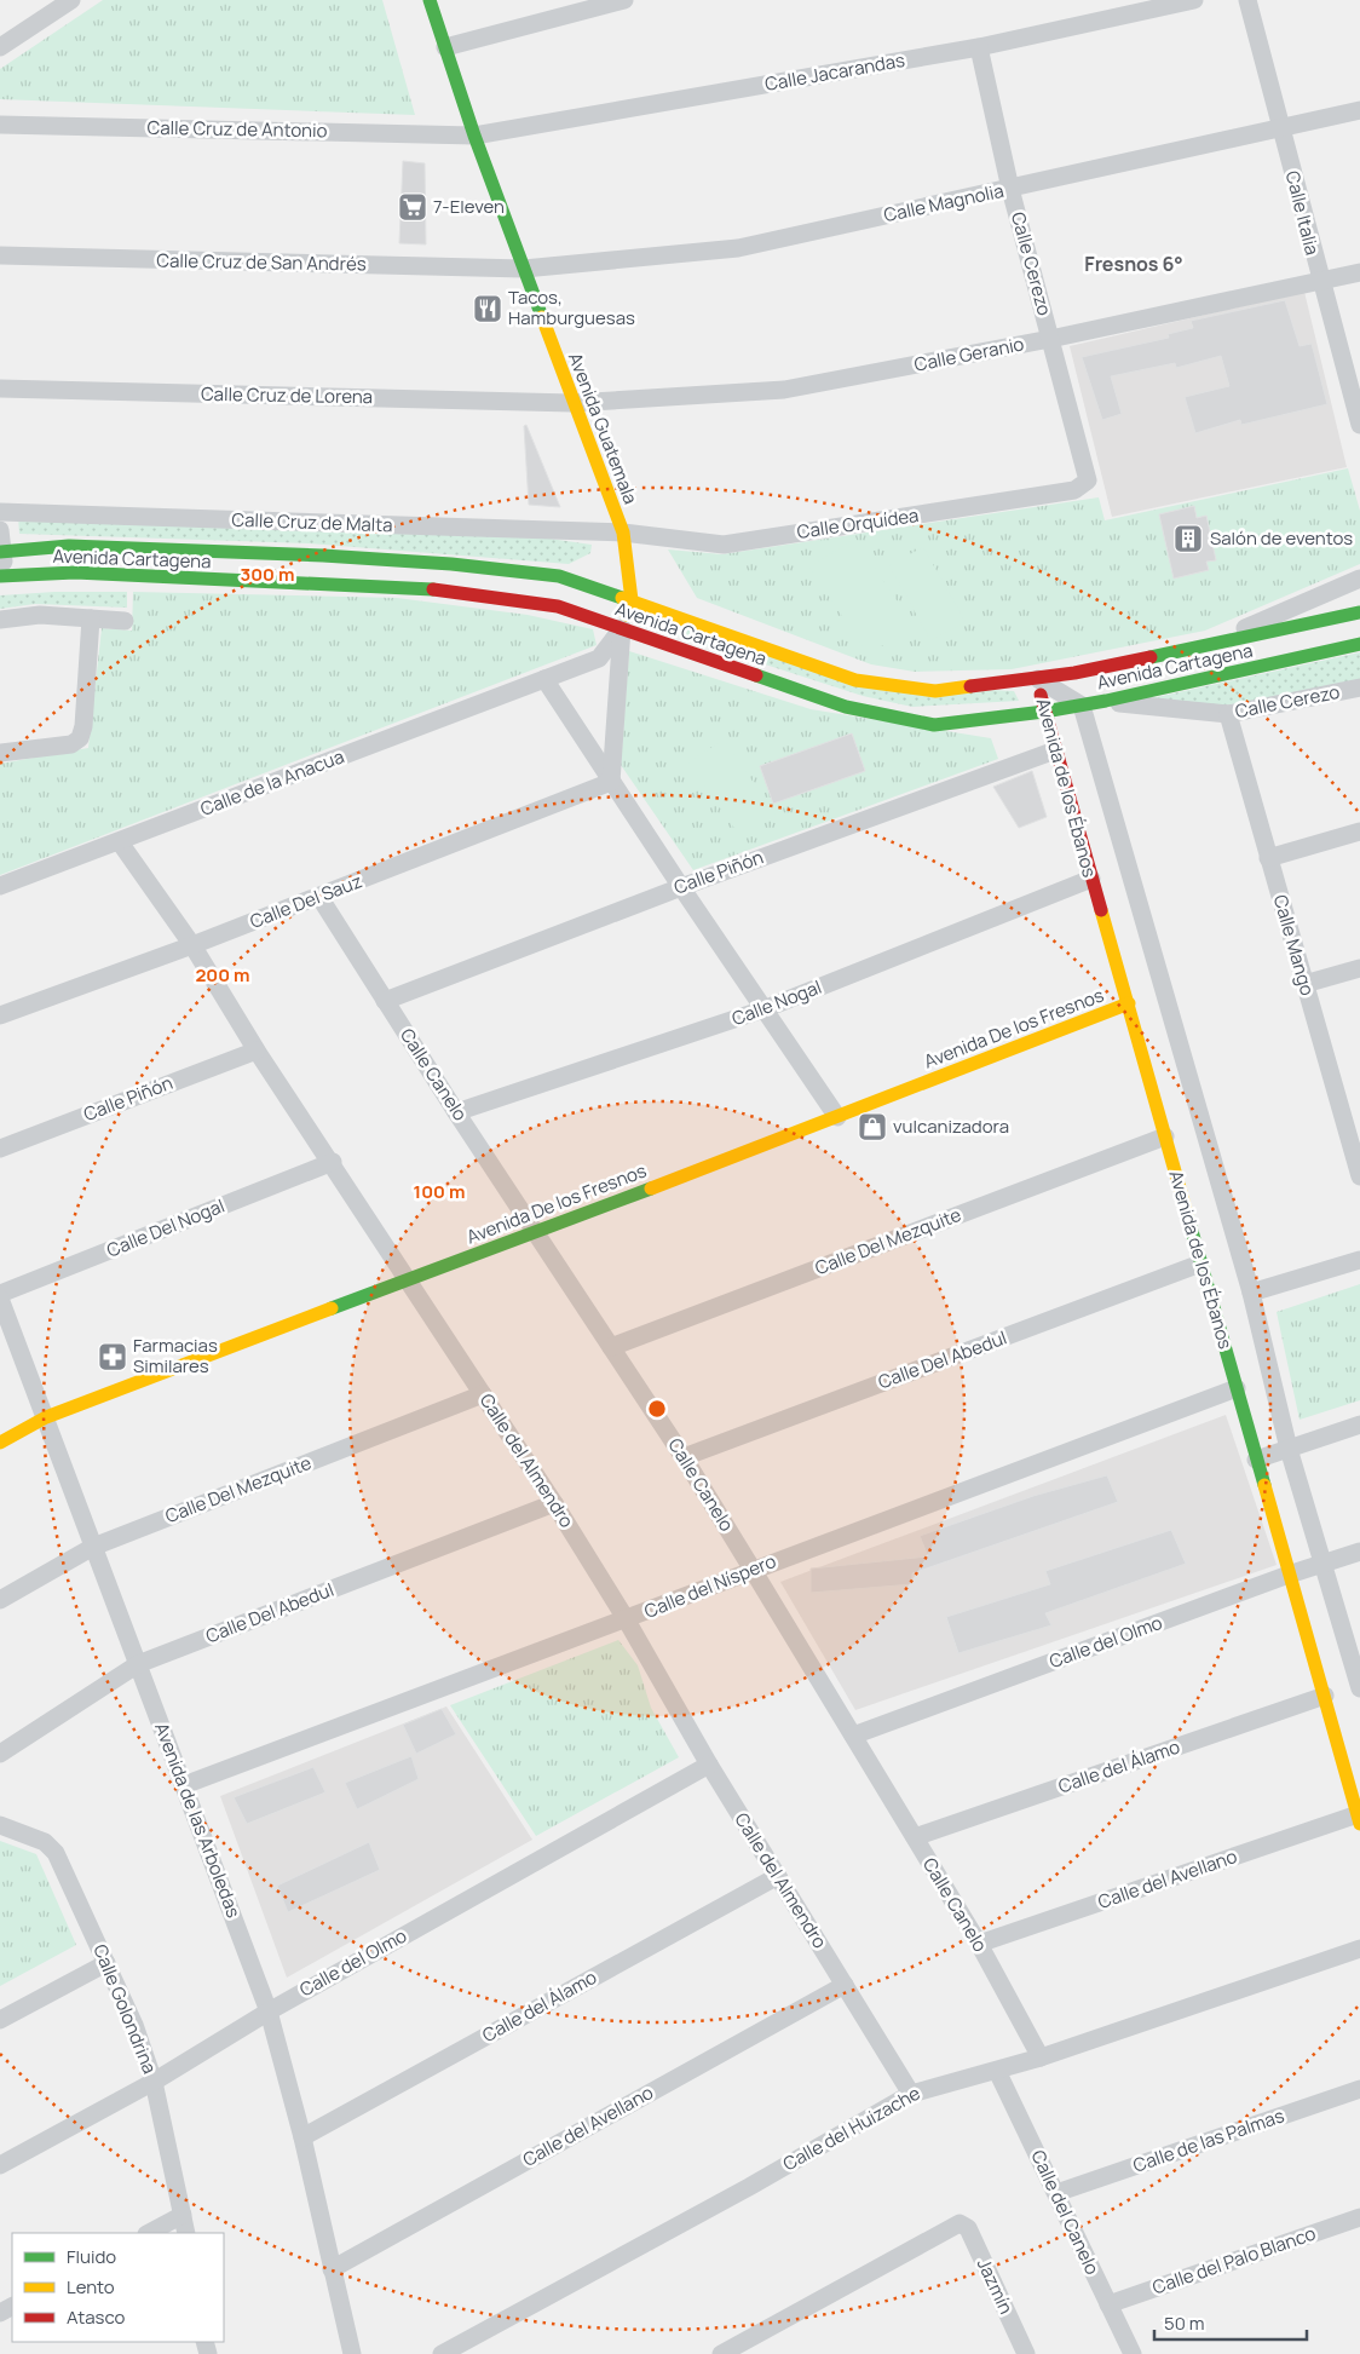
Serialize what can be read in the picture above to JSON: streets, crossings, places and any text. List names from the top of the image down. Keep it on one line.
{"streets":{"street":["Calle Jacarandas","Calle Cruz de Antonio","Calle Magnolia","Calle Italia","Calle Cruz de San Andrés","Calle Cerezo","Calle Geranio","Calle Cruz de Lorena","Avenida Guatemala","Calle Cruz de Malta","Calle Orquídea","Avenida Cartagena","Calle de la Anacua","Avenida de los Ébanos","Calle Piñón","Calle Del Sauz","Calle Mango","Calle Nogal","Avenida De los Fresnos","Calle Canelo","Calle Del Nogal","Calle Del Mezquite","Calle Del Abedul","Calle del Almendro","Calle del Níspero","Calle del Olmo","Calle del Álamo","Avenida de las Arboledas","Calle del Avellano","Calle Golondrina","Calle del Huizache","Calle de las Palmas","Calle del Canelo","Calle del Palo Blanco","Jazmín"]},"crossings":[["Calle Jacarandas","Calle Cruz de Antonio"],["Calle Jacarandas","Calle Cerezo"],["Calle Jacarandas","Avenida Guatemala"],["Calle Cruz de Antonio","Avenida Guatemala"],["Calle Magnolia","Calle Italia"],["Calle Magnolia","Calle Cruz de San Andrés"],["Calle Magnolia","Calle Cerezo"],["Calle Magnolia","Avenida Guatemala"],["Calle Italia","Calle Geranio"],["Calle Cruz de San Andrés","Avenida Guatemala"],["Calle Cerezo","Calle Geranio"],["Calle Cerezo","Calle Orquídea"],["Calle Cerezo","Avenida Cartagena"],["Calle Cerezo","Calle Mango"],["Calle Geranio","Calle Cruz de Lorena"],["Calle Geranio","Avenida Guatemala"],["Calle Cruz de Lorena","Avenida Guatemala"],["Avenida Guatemala","Calle Cruz de Malta"],["Avenida Guatemala","Calle Orquídea"],["Avenida Guatemala","Avenida Cartagena"],["Calle Cruz de Malta","Calle Orquídea"],["Avenida Cartagena","Calle de la Anacua"],["Avenida Cartagena","Avenida de los Ébanos"],["Calle de la Anacua","Calle del Almendro"],["Avenida de los Ébanos","Calle Piñón"],["Avenida de los Ébanos","Calle Nogal"],["Avenida de los Ébanos","Avenida De los Fresnos"],["Avenida de los Ébanos","Calle Del Mezquite"],["Avenida de los Ébanos","Calle Del Abedul"],["Avenida de los Ébanos","Calle del Níspero"],["Avenida de los Ébanos","Calle del Olmo"],["Avenida de los Ébanos","Calle del Álamo"],["Avenida de los Ébanos","Calle del Avellano"],["Calle Piñón","Calle Canelo"],["Calle Piñón","Calle del Almendro"],["Calle Del Sauz","Calle Canelo"],["Calle Del Sauz","Calle del Almendro"],["Calle Nogal","Calle Canelo"],["Avenida De los Fresnos","Calle Canelo"],["Avenida De los Fresnos","Calle del Almendro"],["Avenida De los Fresnos","Avenida de las Arboledas"],["Calle Canelo","Calle Del Mezquite"],["Calle Canelo","Calle Del Abedul"],["Calle Canelo","Calle del Níspero"],["Calle Canelo","Calle del Olmo"],["Calle Canelo","Calle del Álamo"],["Calle Canelo","Calle del Avellano"],["Calle Canelo","Calle del Huizache"],["Calle Del Nogal","Calle del Almendro"],["Calle Del Mezquite","Calle del Almendro"],["Calle Del Mezquite","Avenida de las Arboledas"],["Calle Del Abedul","Calle del Almendro"],["Calle Del Abedul","Avenida de las Arboledas"],["Calle del Almendro","Calle del Níspero"],["Calle del Almendro","Calle del Olmo"],["Calle del Almendro","Calle del Álamo"],["Calle del Almendro","Calle del Avellano"],["Calle del Almendro","Calle del Huizache"],["Calle del Níspero","Avenida de las Arboledas"],["Calle del Olmo","Avenida de las Arboledas"],["Calle del Olmo","Calle Golondrina"],["Calle del Álamo","Avenida de las Arboledas"],["Avenida de las Arboledas","Calle del Avellano"],["Calle del Huizache","Calle del Canelo"],["Calle de las Palmas","Calle del Canelo"],["Calle del Canelo","Calle del Palo Blanco"]],"districts":["Fresnos 6°"],"places":{"supermarket":["7-Eleven"],"restaurant":["Tacos, Hamburguesas"],"building":["Salón de eventos"],"shop":["vulcanizadora"],"pharmacy":["Farmacias Similares"]},"legend":["Fluido","Lento","Atasco"],"scale_bar":"50 m","rings":["300 m","200 m","100 m"]}
